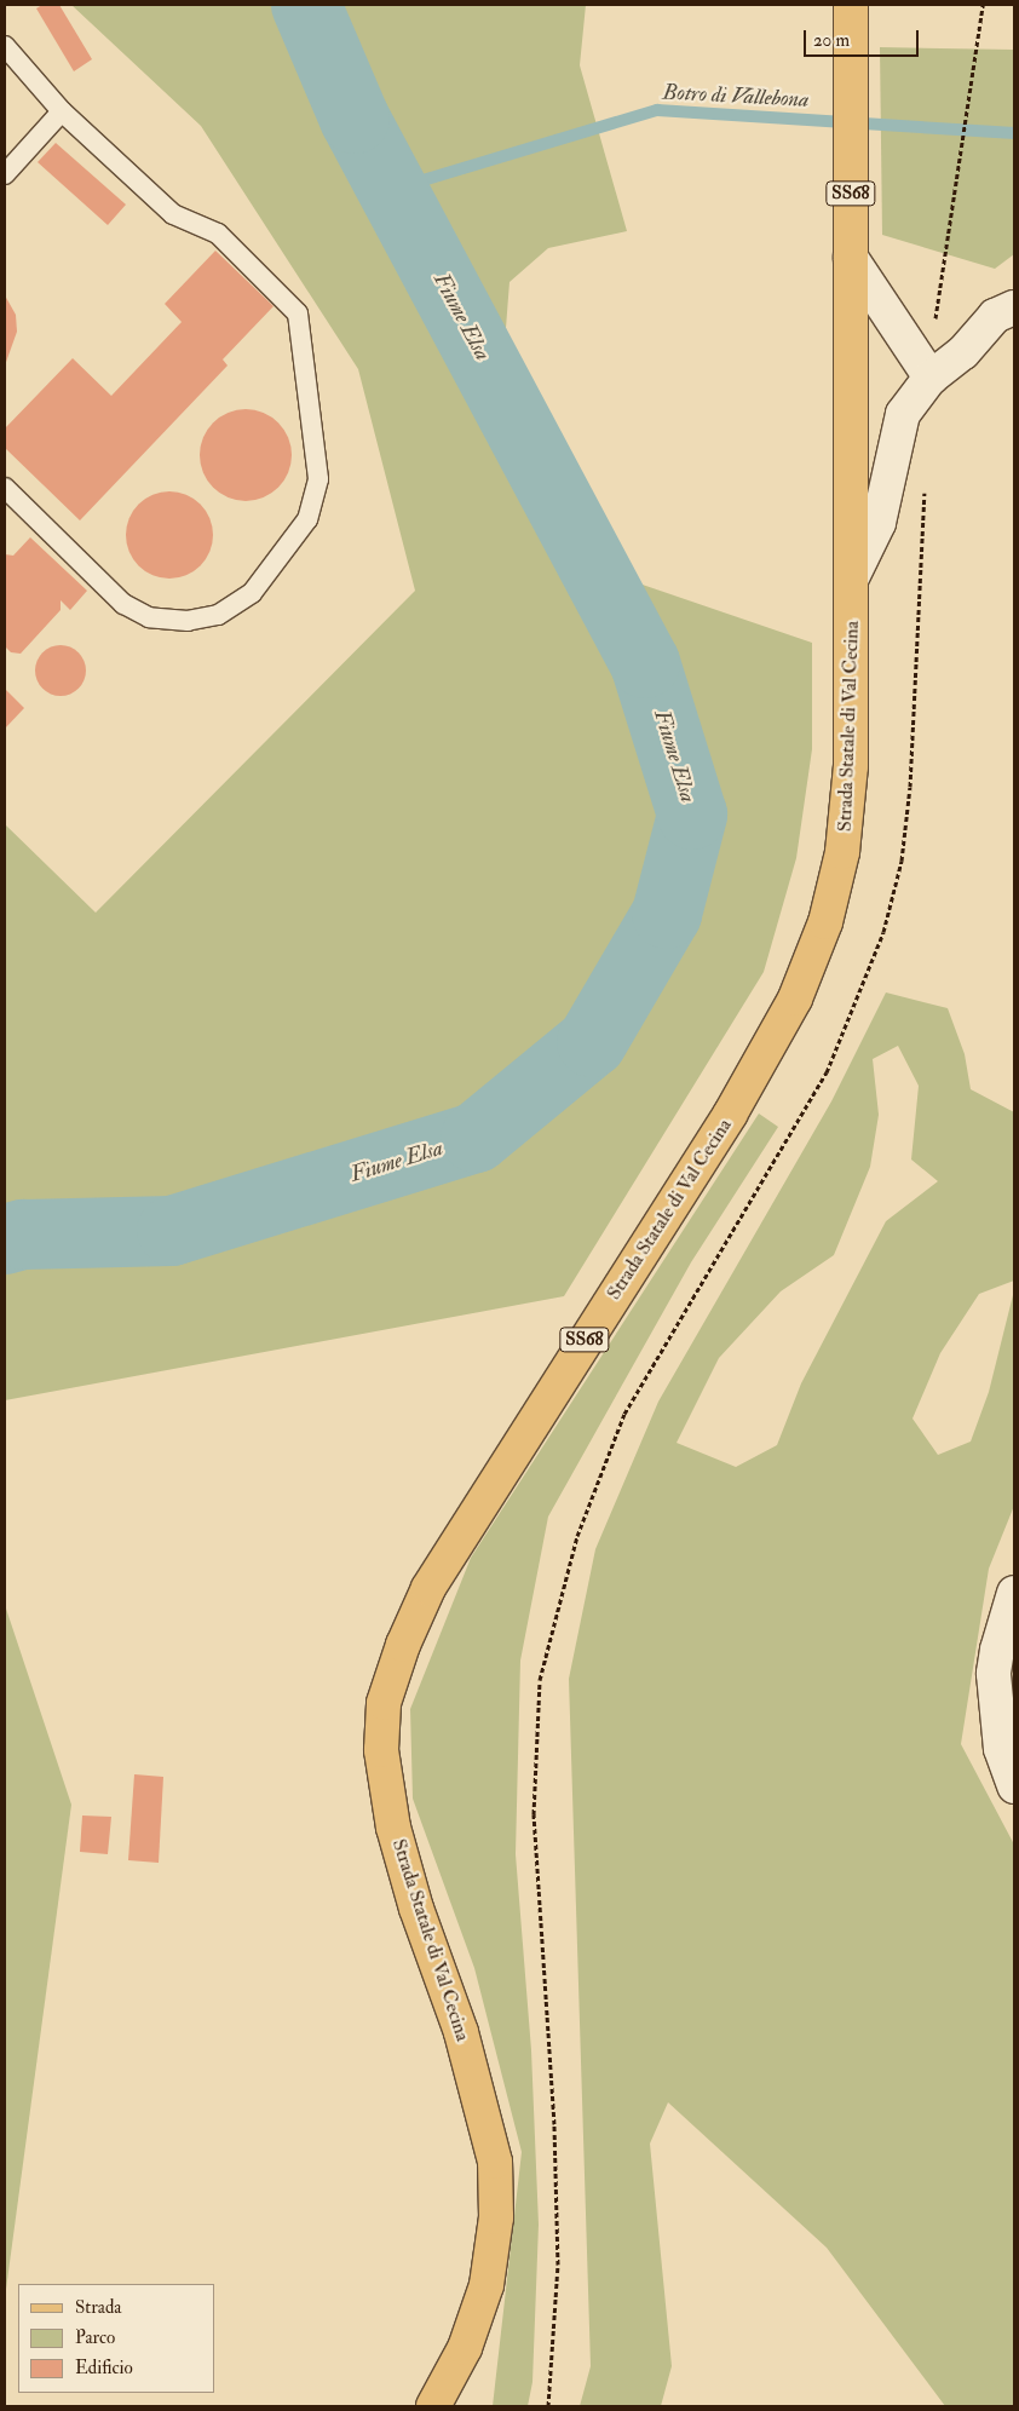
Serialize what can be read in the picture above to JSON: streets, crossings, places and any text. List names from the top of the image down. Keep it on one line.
{"streets":{"main road":["SS68","Strada Statale di Val Cecina"]},"water":["Botro di Vallebona","Fiume Elsa"],"legend":["Strada","Parco","Edificio"],"scale_bar":"20 m"}
